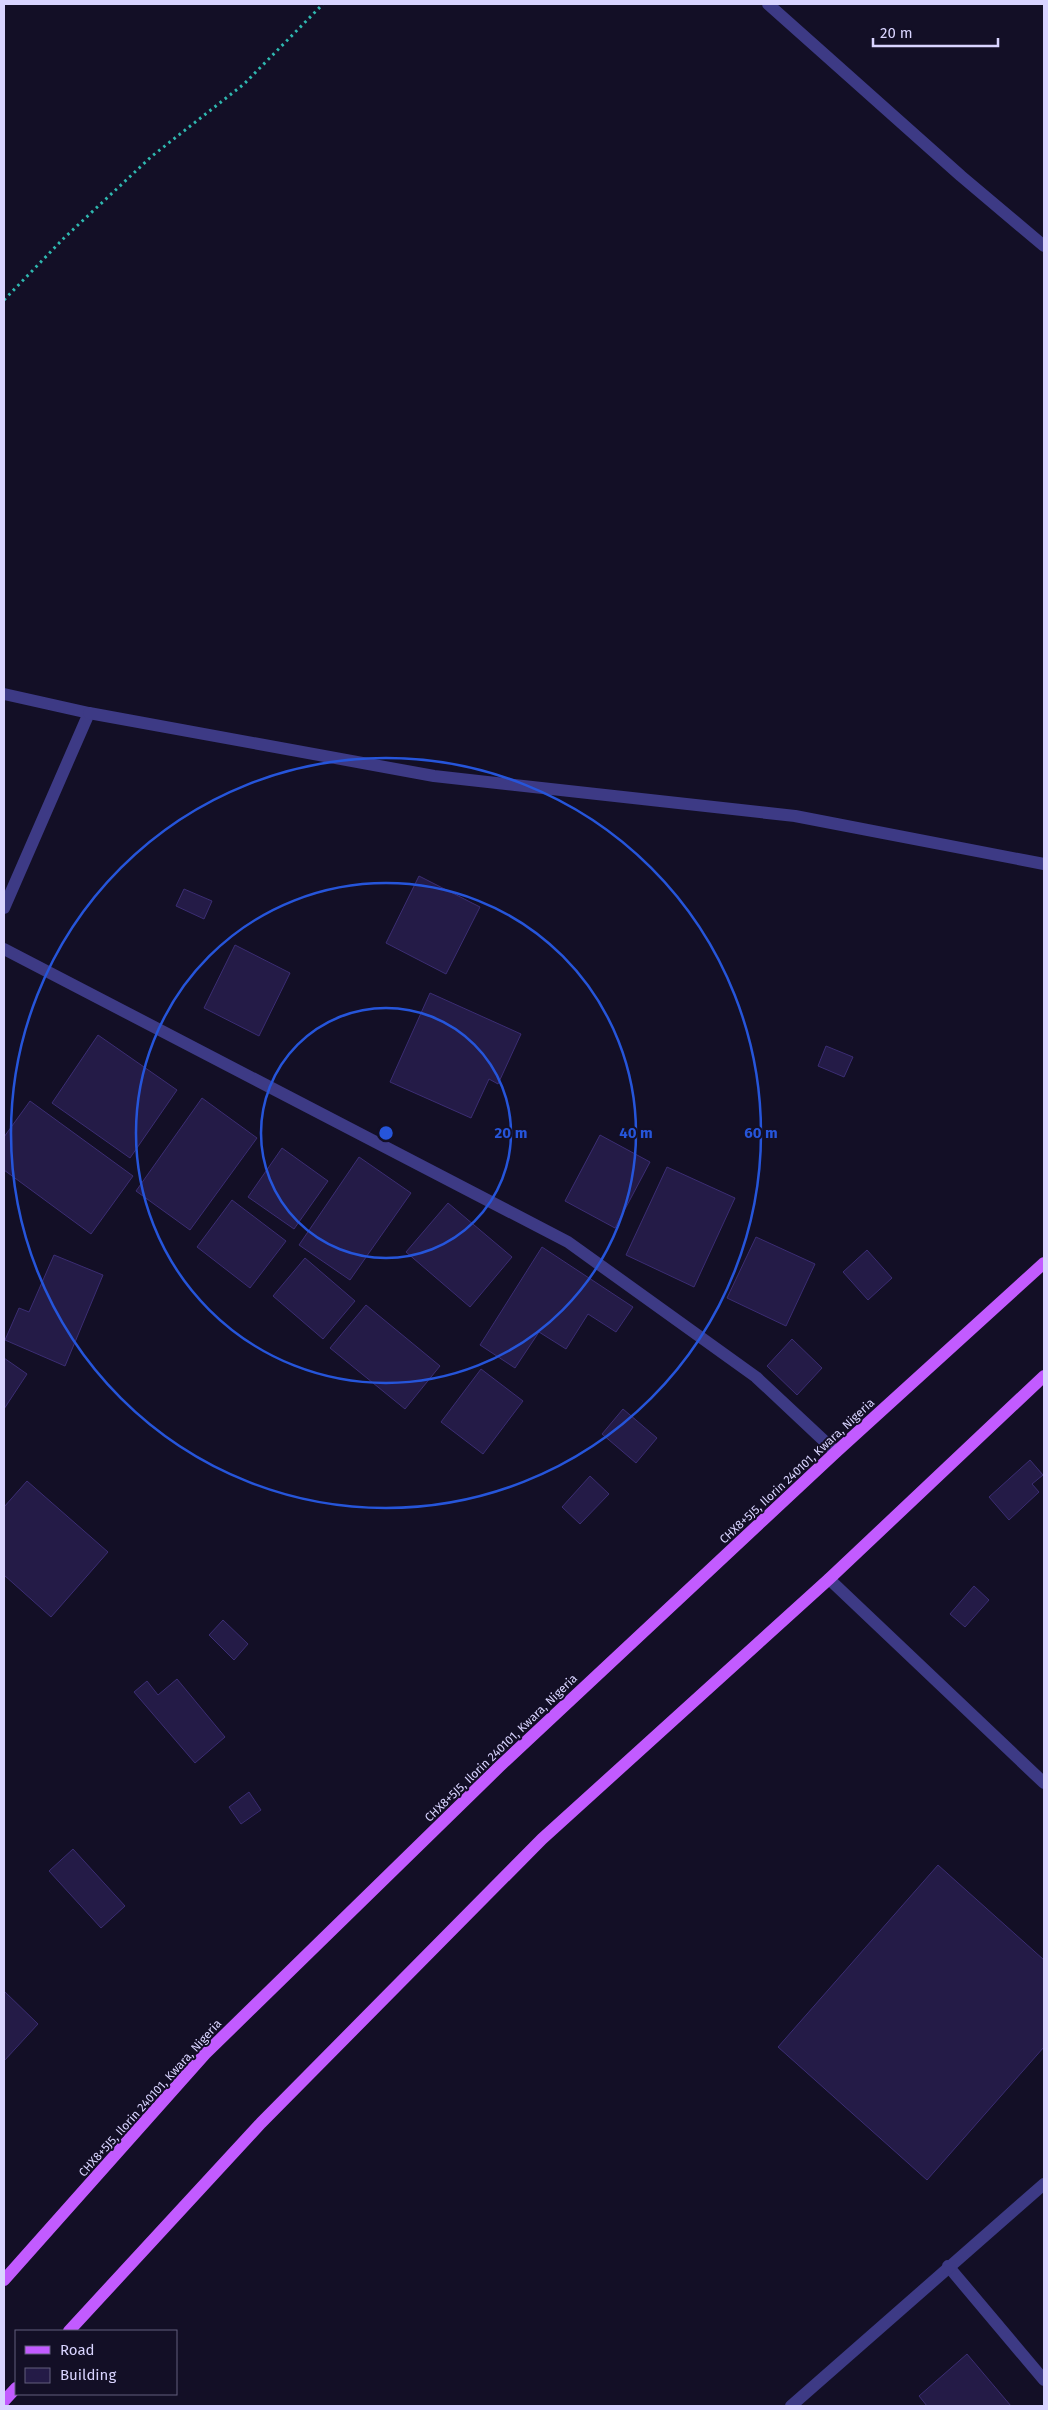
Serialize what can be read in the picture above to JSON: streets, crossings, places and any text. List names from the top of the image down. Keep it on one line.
{"streets":{"main road":["CHX8+5J5, Ilorin 240101, Kwara, Nigeria"]},"legend":["Road","Building"],"scale_bar":"20 m","rings":["20 m","40 m","60 m"]}
